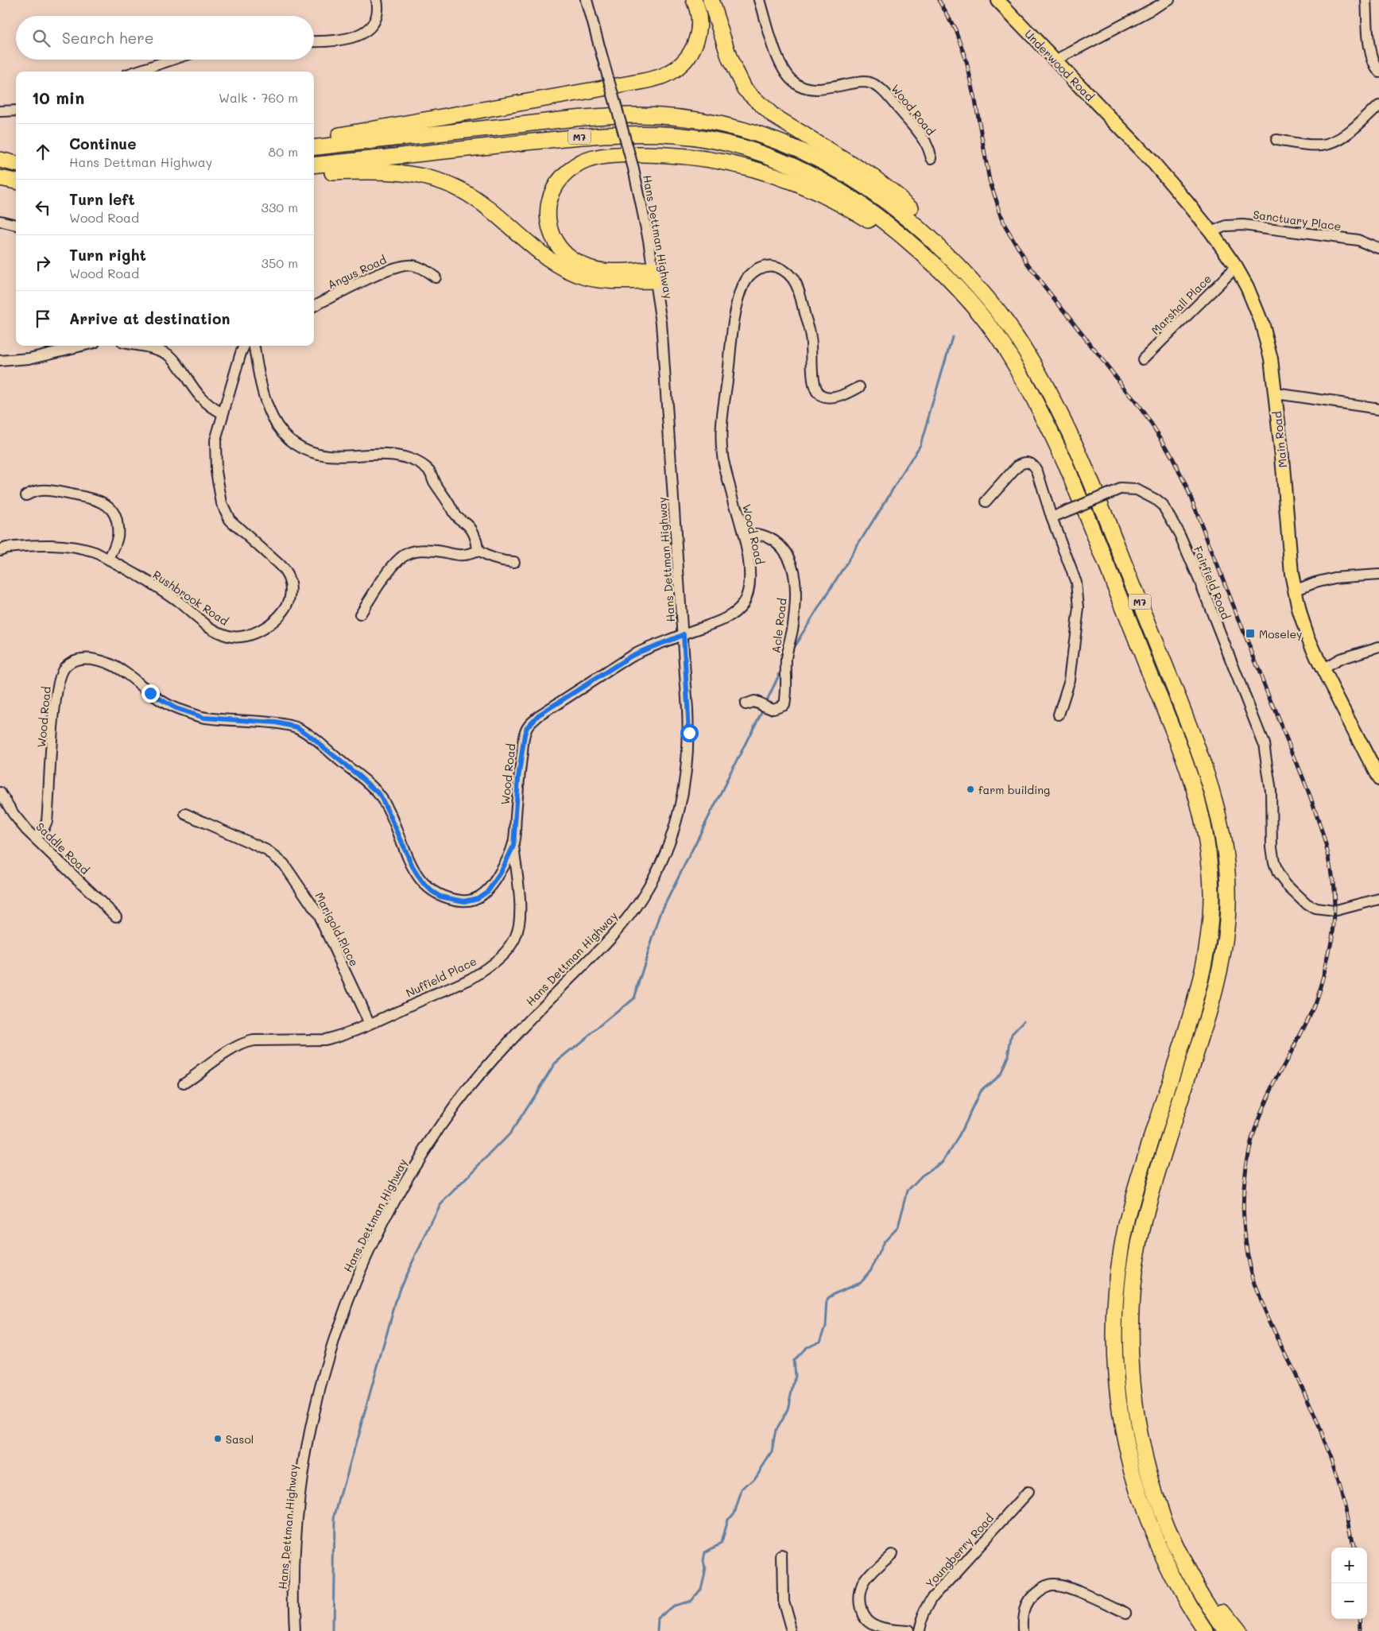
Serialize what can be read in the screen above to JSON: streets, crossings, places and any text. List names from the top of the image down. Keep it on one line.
{"streets":{"highway":["M7"],"main road":["Underwood Road","Main Road"],"street":["Wood Road","Sanctuary Place","Hans Dettman Highway","Angus Road","Marshall Place","Fairfield Road","Rushbrook Road","Acle Road","Saddle Road","Marigold Place","Nuffield Place","Youngberry Road"]},"crossings":[["Underwood Road","Main Road"],["Wood Road","Hans Dettman Highway"],["Wood Road","Acle Road"],["Wood Road","Saddle Road"],["Wood Road","Nuffield Place"],["Sanctuary Place","Main Road"],["Marshall Place","Main Road"],["Marigold Place","Nuffield Place"]],"places":{"transit":["Moseley"],"other":["farm building","Sasol"]},"page":{"search":"Search here","heading":["10 min","Walk · 760 m"],"list":[["Continue","Hans Dettman Highway","80 m"],["Turn left","Wood Road","330 m"],["Turn right","Wood Road","350 m"],"Arrive at destination"],"map_buttons":["+","−"]}}
